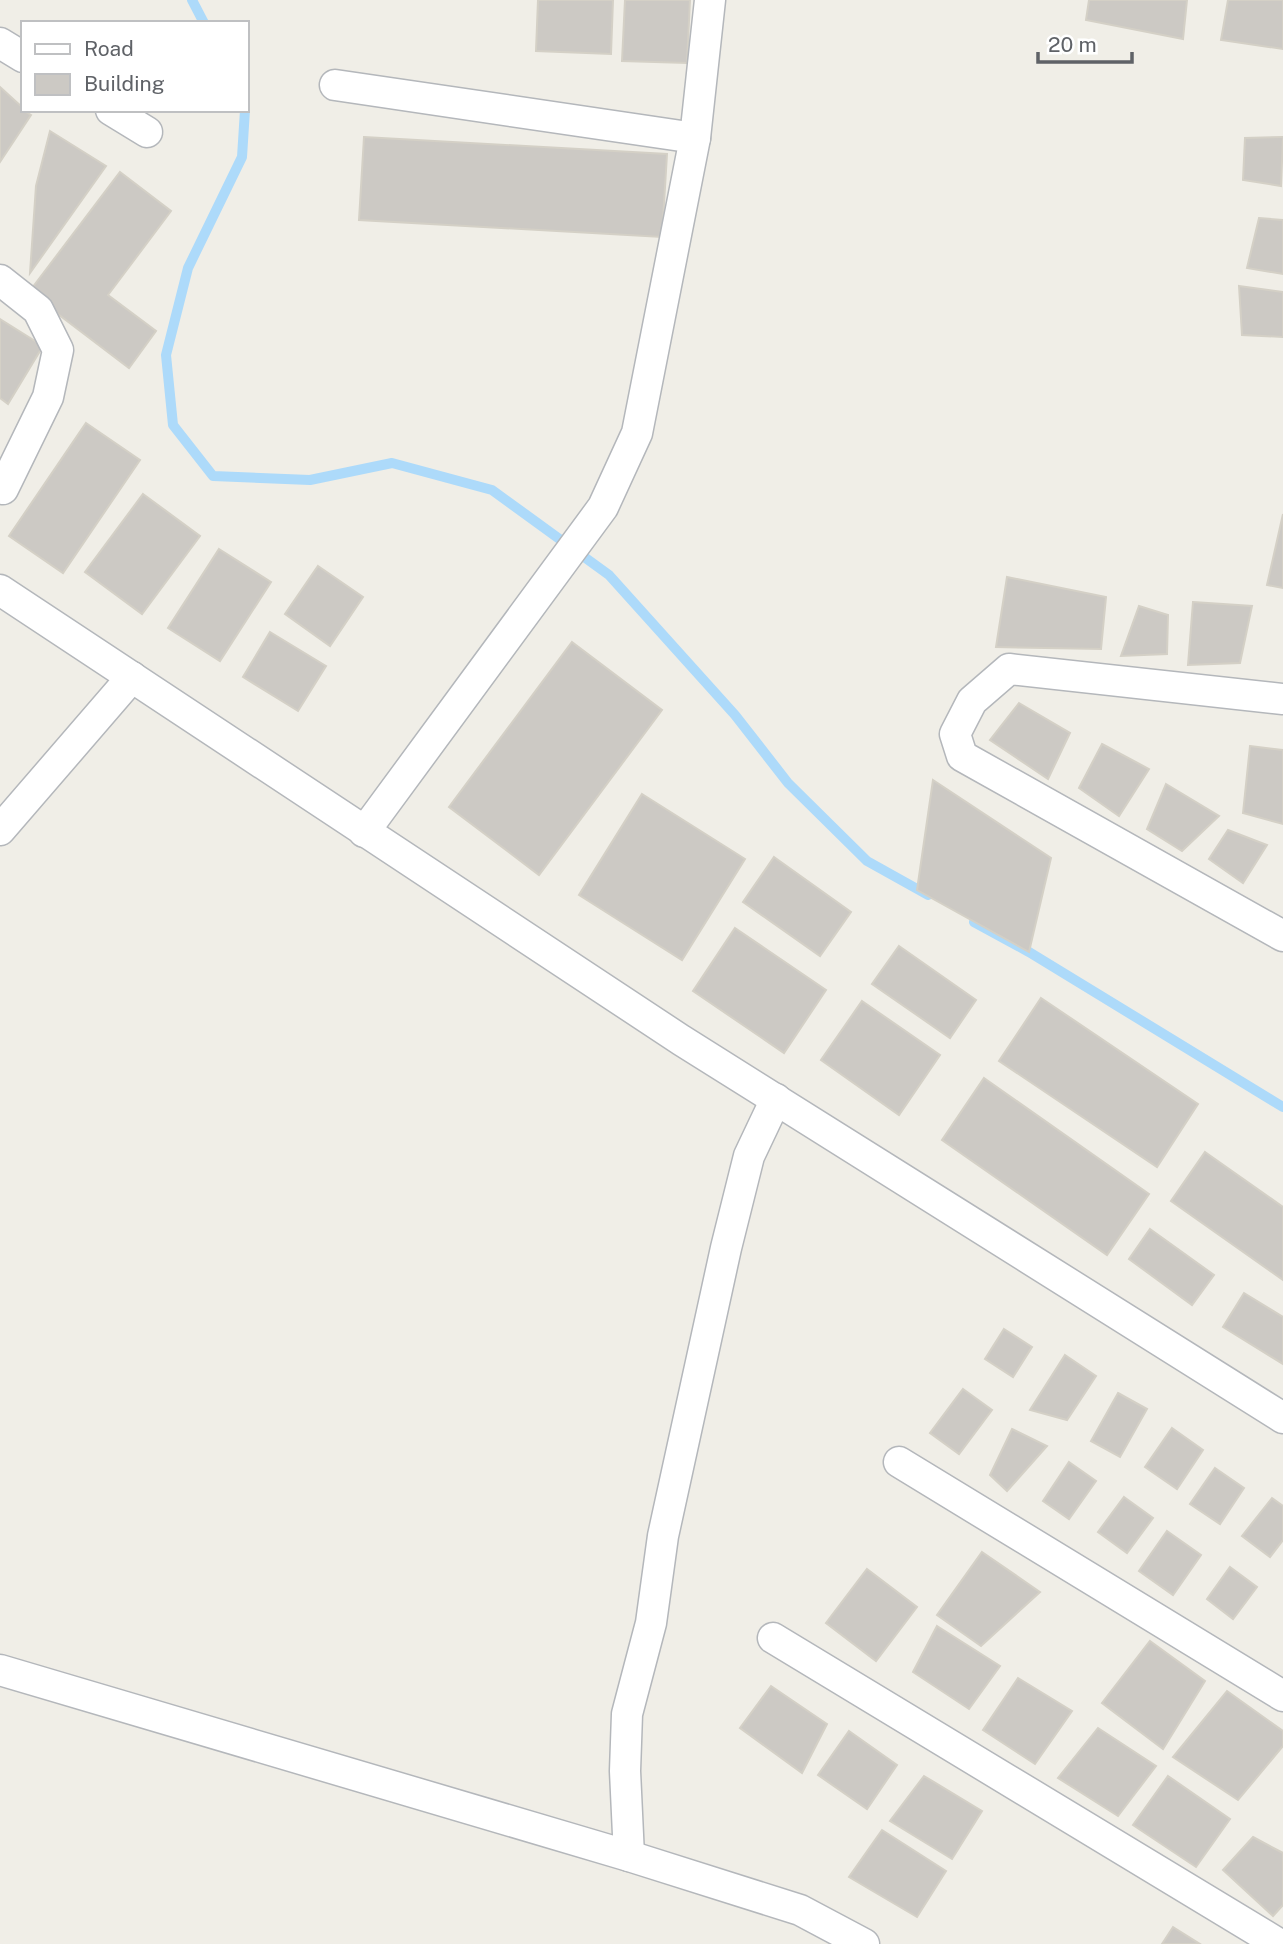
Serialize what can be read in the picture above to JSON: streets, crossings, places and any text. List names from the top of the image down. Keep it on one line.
{"legend":["Road","Building"],"scale_bar":"20 m"}
